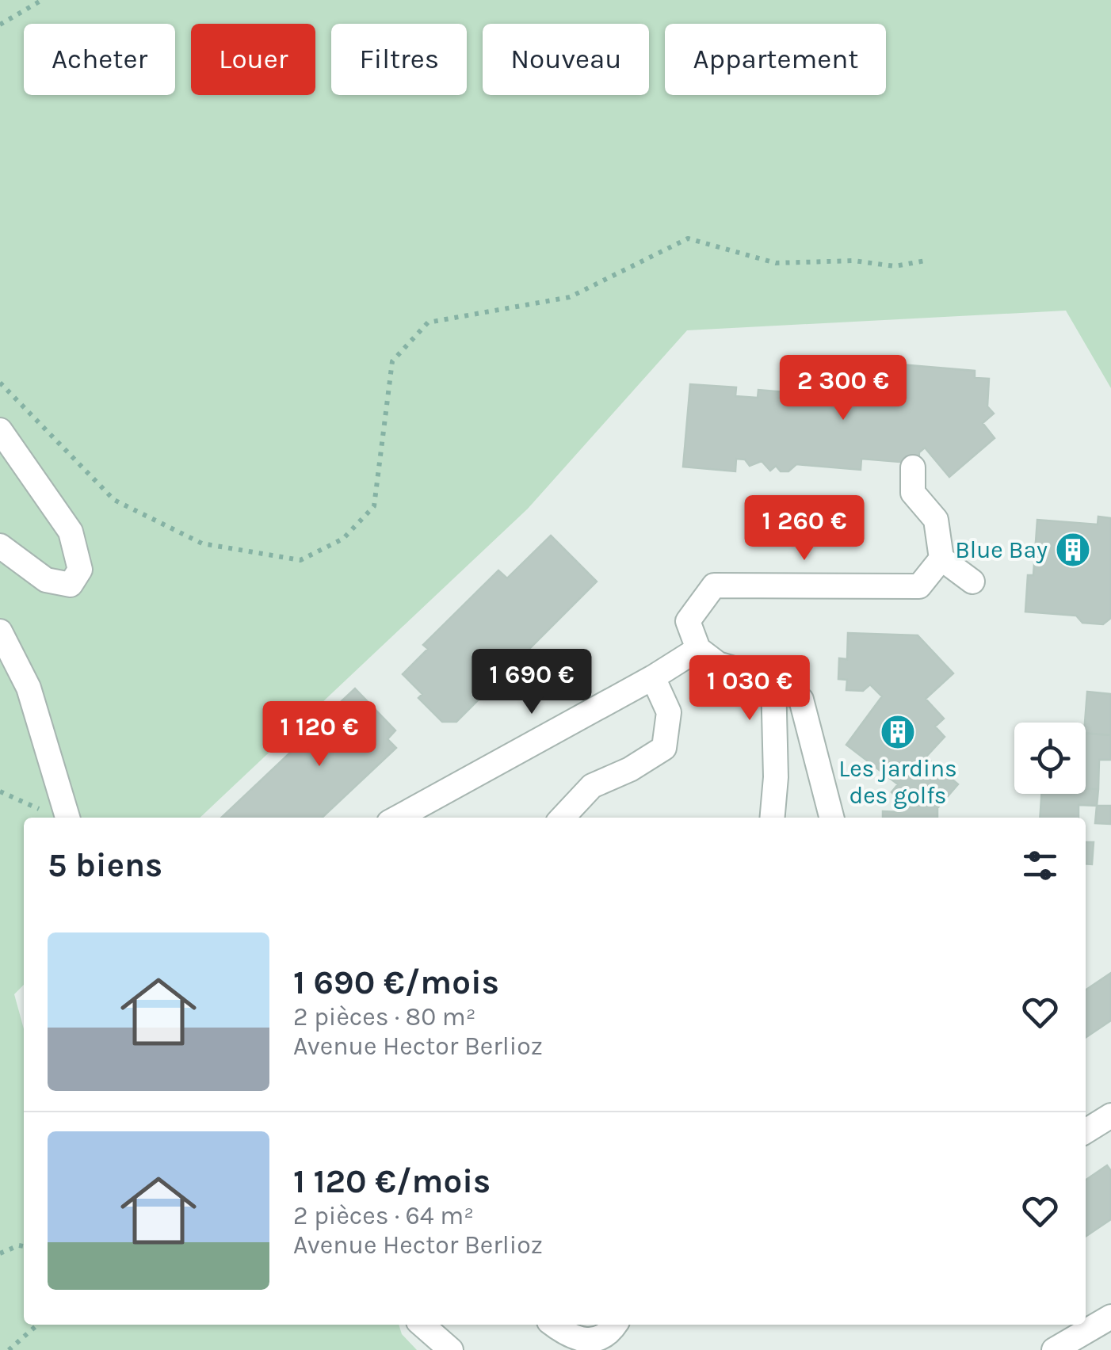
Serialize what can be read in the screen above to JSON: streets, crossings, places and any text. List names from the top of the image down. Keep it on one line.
{"places":{"building":["Blue Bay","Les jardins des golfs"]},"page":{"chip":["Acheter","Louer","Filtres","Nouveau","Appartement"],"price":["2 300 €","1 260 €","1 690 €","1 030 €","1 120 €"],"heading":"5 biens","list":[{"name":"1 690 €/mois","note":"2 pièces · 80 m² · Avenue Hector Berlioz"},{"name":"1 120 €/mois","note":"2 pièces · 64 m² · Avenue Hector Berlioz"}]}}
